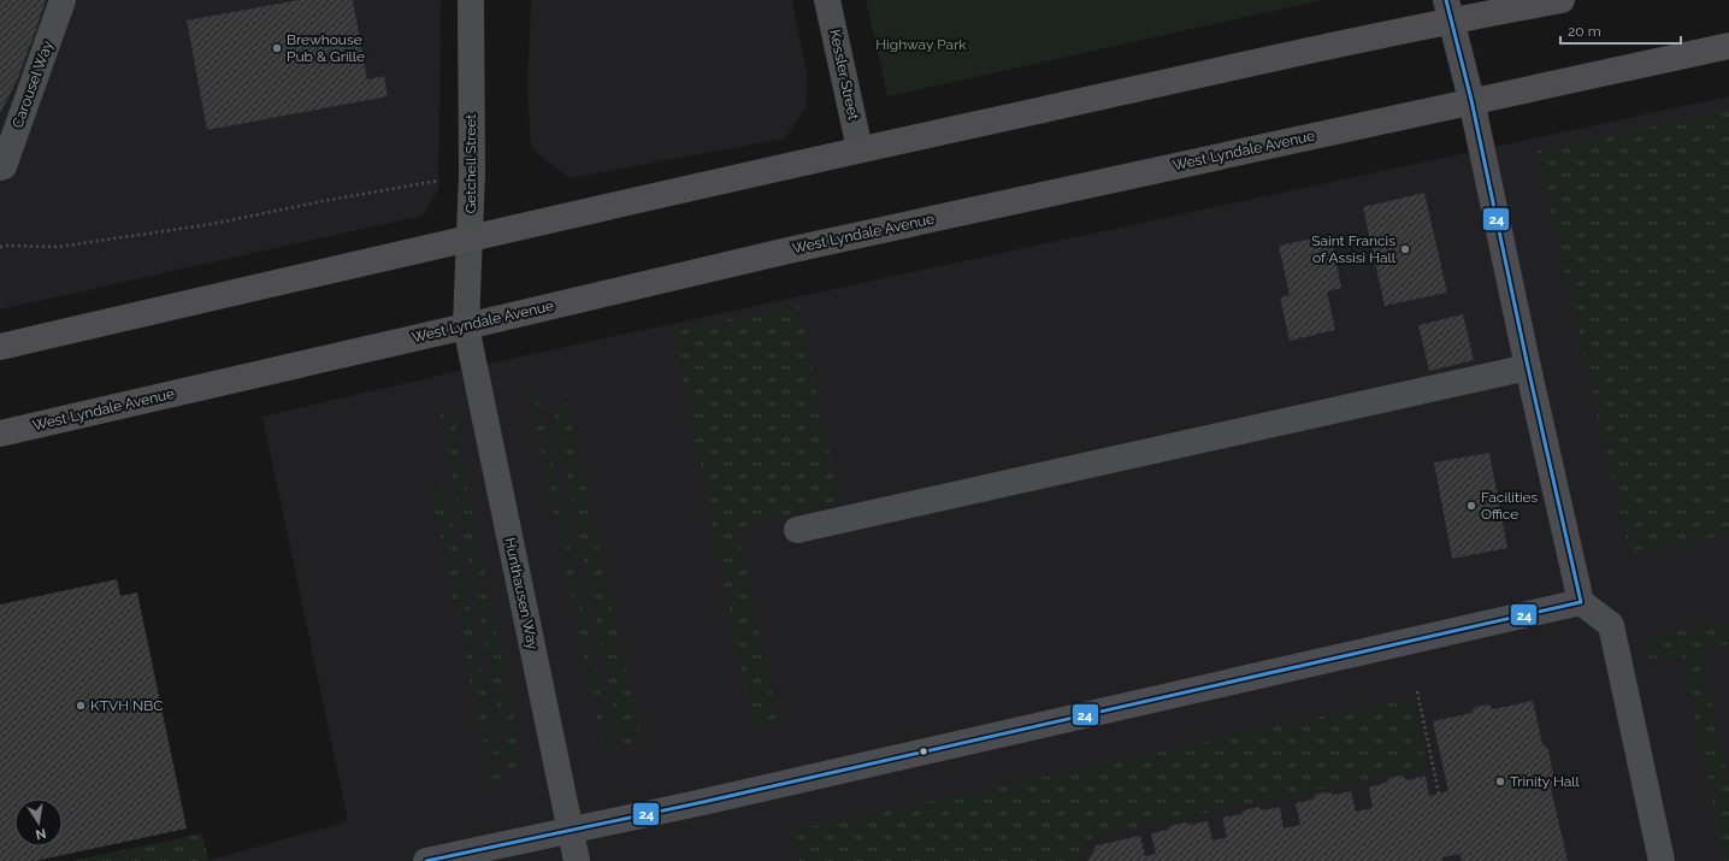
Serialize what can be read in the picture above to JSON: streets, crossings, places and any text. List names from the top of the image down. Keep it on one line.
{"streets":{"highway":["West Lyndale Avenue"],"street":["Kessler Street","Carousel Way","Getchell Street","Hunthausen Way"]},"crossings":[["West Lyndale Avenue","Getchell Street"],["West Lyndale Avenue","Hunthausen Way"],["Getchell Street","Hunthausen Way"]],"parks":["Highway Park"],"places":["Brewhouse Pub & Grille","Saint Francis of Assisi Hall","Facilities Office","KTVH NBC","Trinity Hall"],"lines":["transit line 24"],"scale_bar":"20 m","north":"bottom"}
